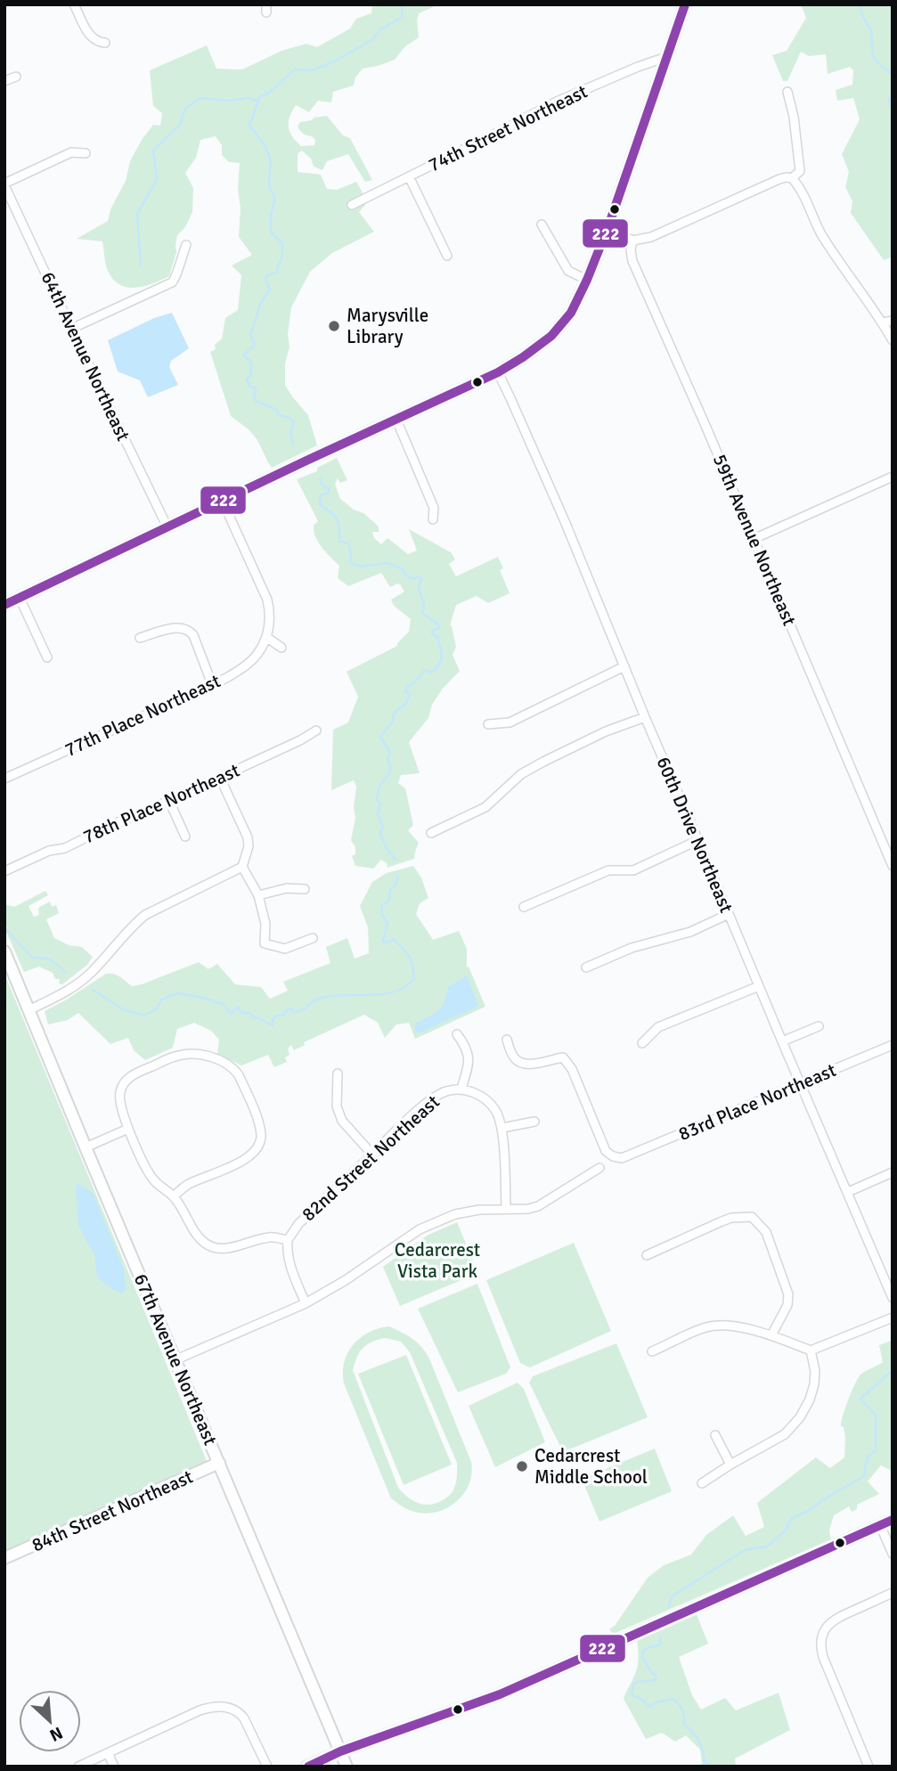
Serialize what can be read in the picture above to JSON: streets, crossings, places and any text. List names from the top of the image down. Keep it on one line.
{"streets":{"main road":["67th Avenue Northeast","84th Street Northeast"],"street":["74th Street Northeast","64th Avenue Northeast","59th Avenue Northeast","77th Place Northeast","78th Place Northeast","60th Drive Northeast","83rd Place Northeast","82nd Street Northeast"]},"crossings":[["60th Drive Northeast","83rd Place Northeast"],["67th Avenue Northeast","84th Street Northeast"]],"parks":["Cedarcrest Vista Park"],"places":["Marysville Library","Cedarcrest Middle School"],"lines":["transit line 222"],"north":"bottom right"}
